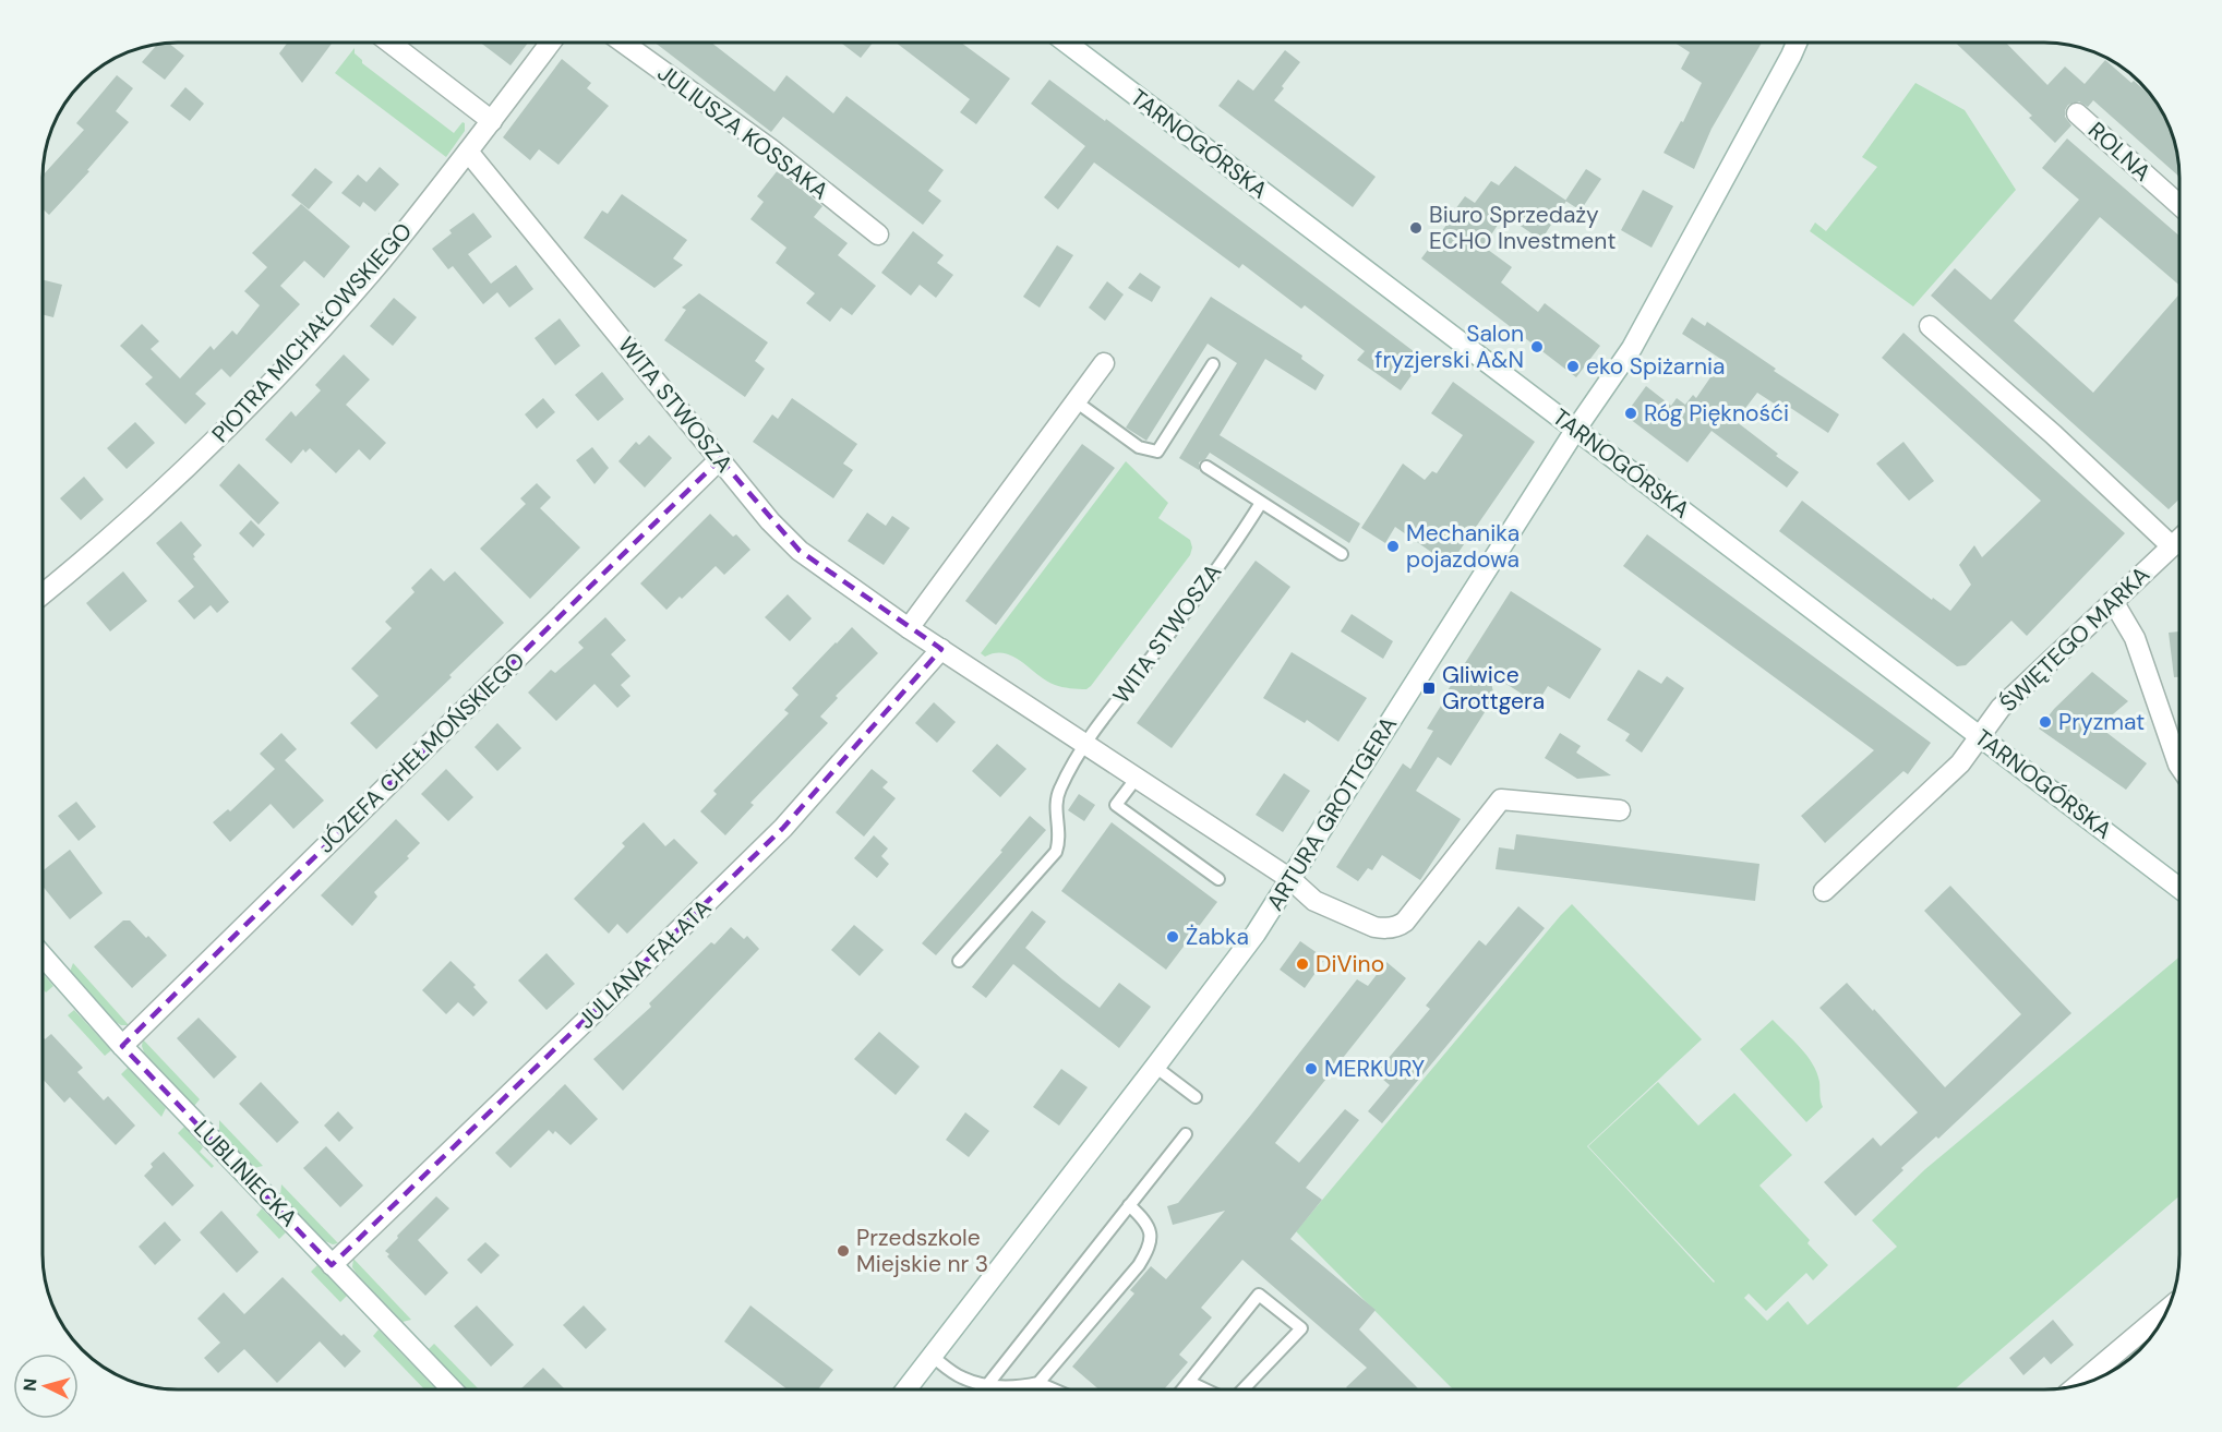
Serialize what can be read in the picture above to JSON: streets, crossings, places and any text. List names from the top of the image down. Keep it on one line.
{"streets":{"street":["JULIUSZA KOSSAKA","TARNOGÓRSKA","ROLNA","PIOTRA MICHAŁOWSKIEGO","WITA STWOSZA","ŚWIĘTEGO MARKA","JÓZEFA CHEŁMOŃSKIEGO","ARTURA GROTTGERA","JULIANA FAŁATA","LUBLINIECKA"]},"crossings":[["TARNOGÓRSKA","ŚWIĘTEGO MARKA"],["TARNOGÓRSKA","ARTURA GROTTGERA"],["PIOTRA MICHAŁOWSKIEGO","WITA STWOSZA"],["WITA STWOSZA","JÓZEFA CHEŁMOŃSKIEGO"],["WITA STWOSZA","ARTURA GROTTGERA"],["WITA STWOSZA","JULIANA FAŁATA"],["JÓZEFA CHEŁMOŃSKIEGO","LUBLINIECKA"],["JULIANA FAŁATA","LUBLINIECKA"]],"places":{"other":["Biuro Sprzedaży ECHO Investment","Salon fryzjerski A&N","eko Spiżarnia","Róg Pięknośći","Mechanika pojazdowa","Pryzmat","Żabka","DiVino","MERKURY","Przedszkole Miejskie nr 3"],"transit":["Gliwice Grottgera"]},"north":"left"}
